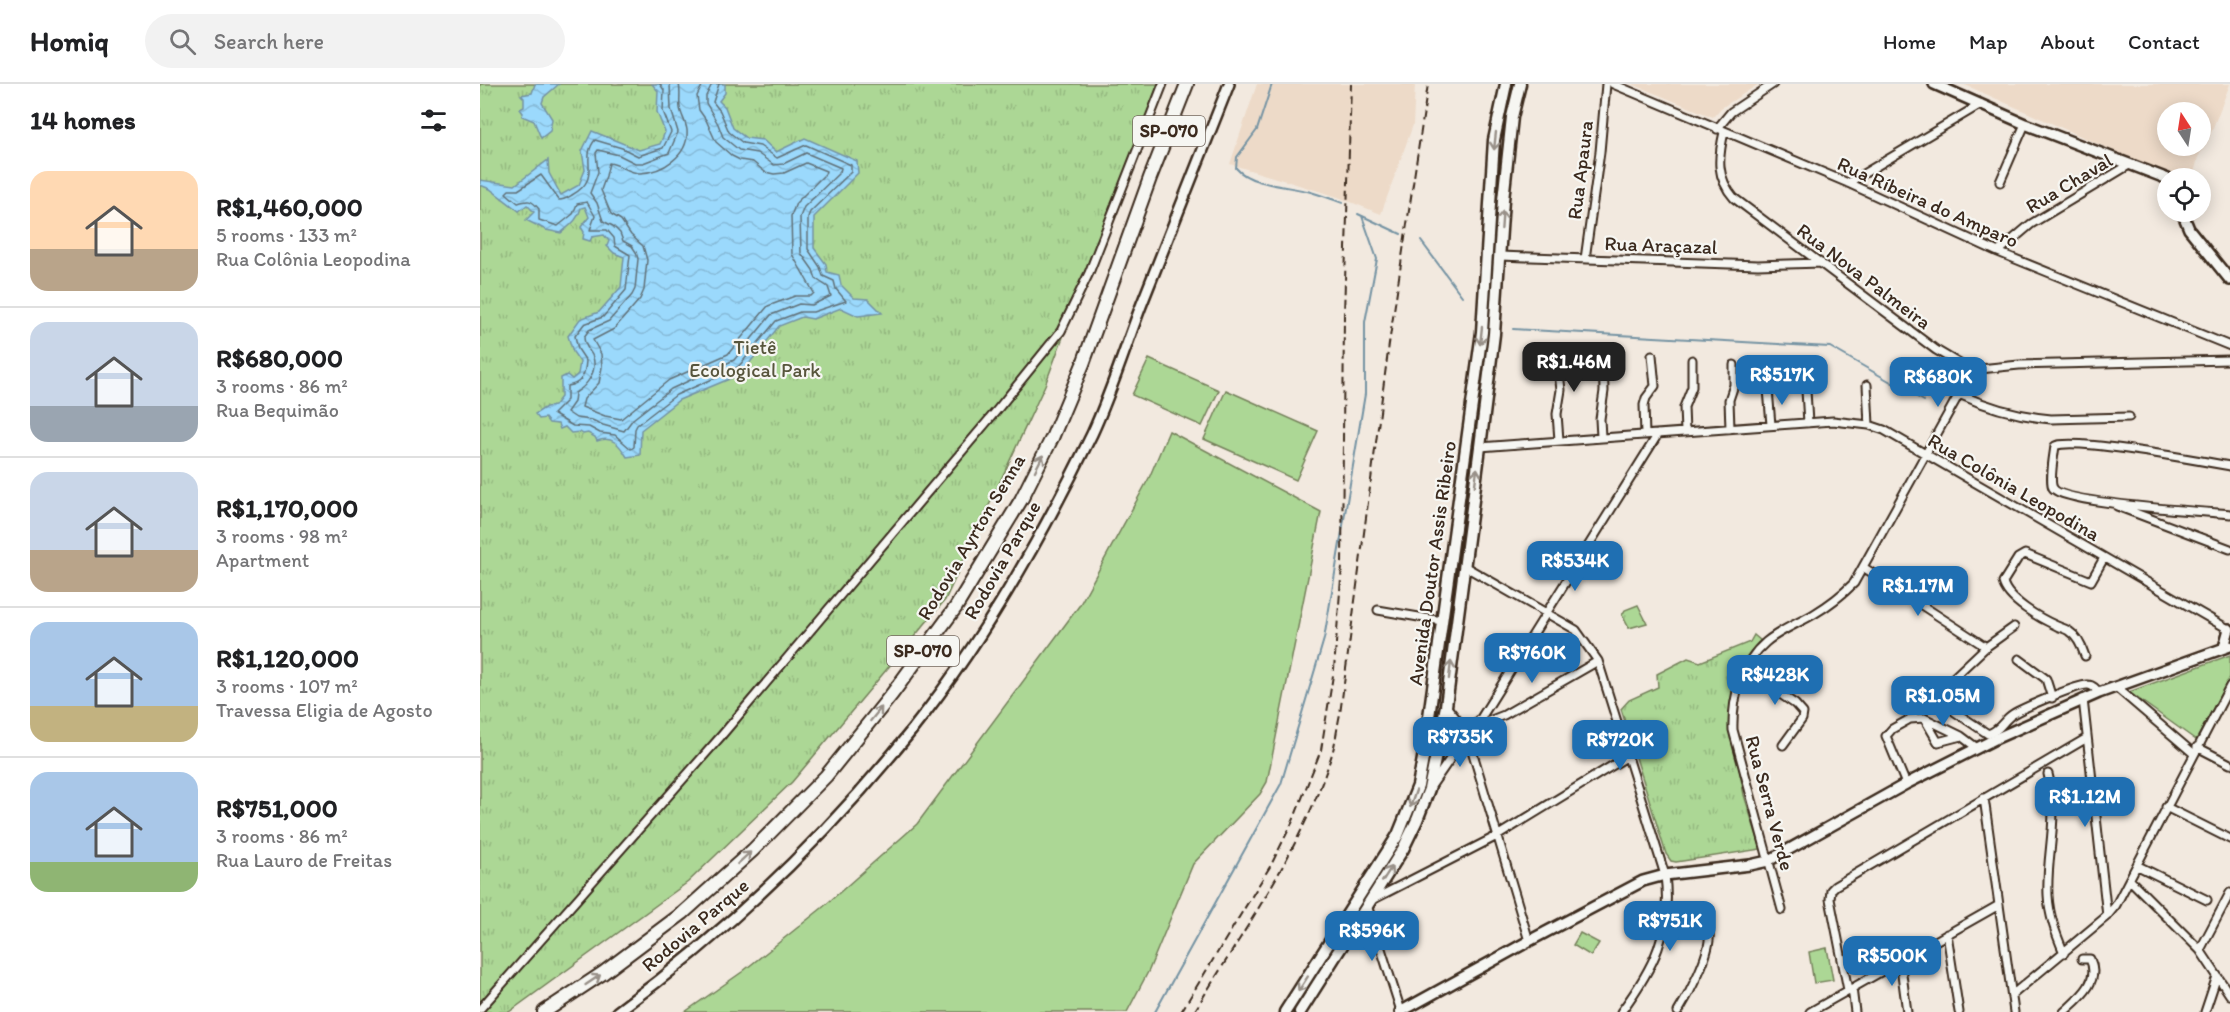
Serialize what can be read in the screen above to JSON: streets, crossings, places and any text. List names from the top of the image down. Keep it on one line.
{"streets":{"highway":["SP-070","Rodovia Ayrton Senna"],"main road":["Avenida Doutor Assis Ribeiro"],"street":["Rua Apaura","Rua Chaval","Rua Ríbeira do Amparo","Rua Araçazal","Rua Nova Palmeira","Rua Colônia Leopodina","Rodovia Parque","Rua Serra Verde"]},"crossings":[["Rua Apaura","Rua Araçazal"],["Rua Chaval","Rua Ríbeira do Amparo"],["Rua Ríbeira do Amparo","Rua Nova Palmeira"],["Rua Araçazal","Rua Nova Palmeira"],["Rua Araçazal","Avenida Doutor Assis Ribeiro"],["Rua Nova Palmeira","Rua Serra Verde"],["Rua Colônia Leopodina","Avenida Doutor Assis Ribeiro"],["Rua Colônia Leopodina","Rua Serra Verde"]],"one_way":["Rodovia Ayrton Senna"],"parks":["Tietê Ecological Park"],"north":"top","page":{"header":"Homiq","search":"Search here","nav":["Home","Map","About","Contact"],"heading":"14 homes","list":[{"name":"R$1,460,000","note":"5 rooms · 133 m² · Rua Colônia Leopodina"},{"name":"R$680,000","note":"3 rooms · 86 m² · Rua Bequimão"},{"name":"R$1,170,000","note":"3 rooms · 98 m² · Apartment"},{"name":"R$1,120,000","note":"3 rooms · 107 m² · Travessa Eligia de Agosto"},{"name":"R$751,000","note":"3 rooms · 86 m² · Rua Lauro de Freitas"}],"price":["R$1.46M","R$517K","R$680K","R$534K","R$1.17M","R$760K","R$428K","R$1.05M","R$735K","R$720K","R$1.12M","R$751K","R$596K","R$500K"]}}
